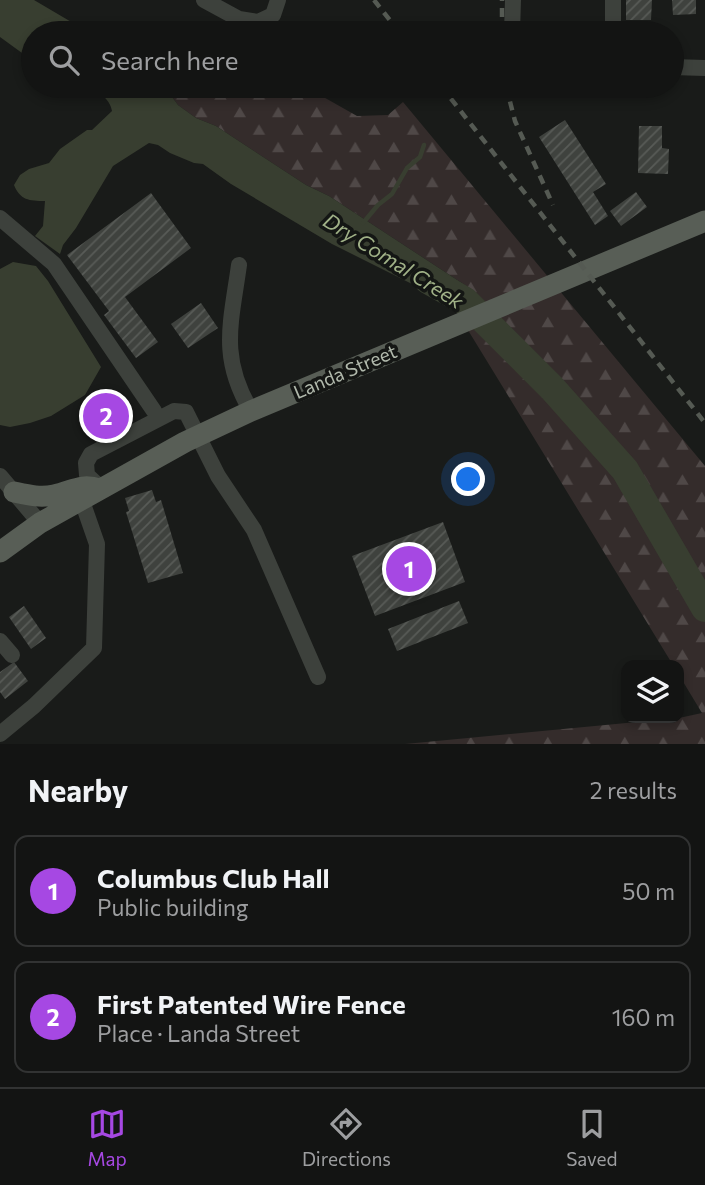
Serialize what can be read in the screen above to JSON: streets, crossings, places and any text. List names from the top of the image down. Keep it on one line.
{"streets":{"main road":["Landa Street"]},"water":["Dry Comal Creek"],"page":{"search":"Search here","pins":["2","1"],"heading":["Nearby","2 results"],"list":[{"mark":"1","name":"Columbus Club Hall","note":"Public building","value":"50 m"},{"mark":"2","name":"First Patented Wire Fence","note":"Place · Landa Street","value":"160 m"}],"nav":["Map","Directions","Saved"]}}
